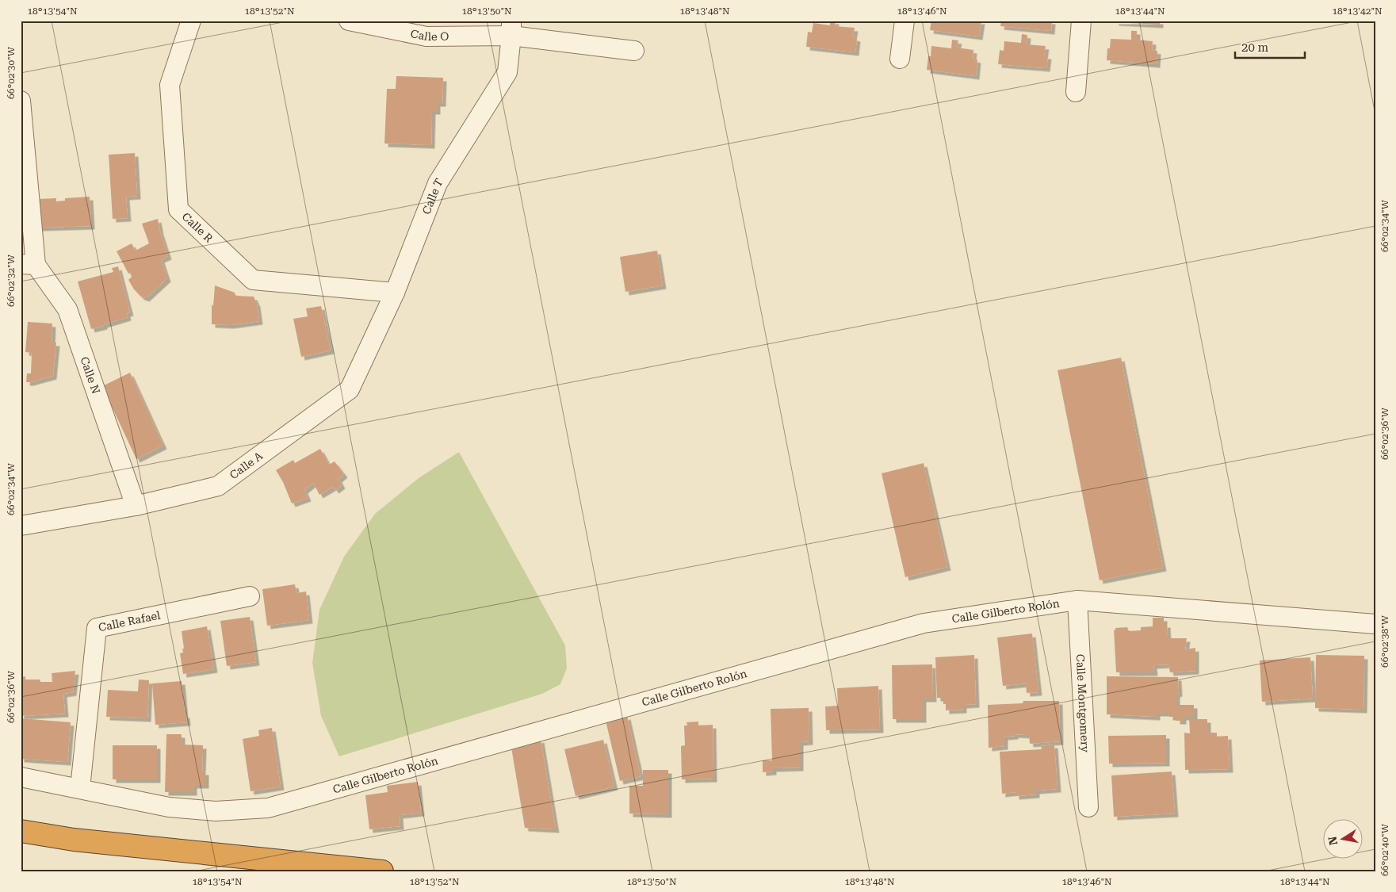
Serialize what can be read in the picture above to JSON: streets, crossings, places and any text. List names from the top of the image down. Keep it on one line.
{"streets":{"street":["Calle O","Calle T","Calle R","Calle N","Calle A","Calle Gilberto Rolón","Calle Rafael","Calle Montgomery"]},"crossings":[["Calle O","Calle T"],["Calle T","Calle R"],["Calle T","Calle A"],["Calle R","Calle A"],["Calle N","Calle A"],["Calle Gilberto Rolón","Calle Rafael"],["Calle Gilberto Rolón","Calle Montgomery"]],"scale_bar":"20 m","north":"left","coordinates":["18°13'54\"N","18°13'52\"N","18°13'50\"N","18°13'48\"N","18°13'46\"N","18°13'44\"N","18°13'42\"N","66°02'30\"W","66°02'34\"W","66°02'32\"W","66°02'36\"W","66°02'38\"W","66°02'40\"W"]}
